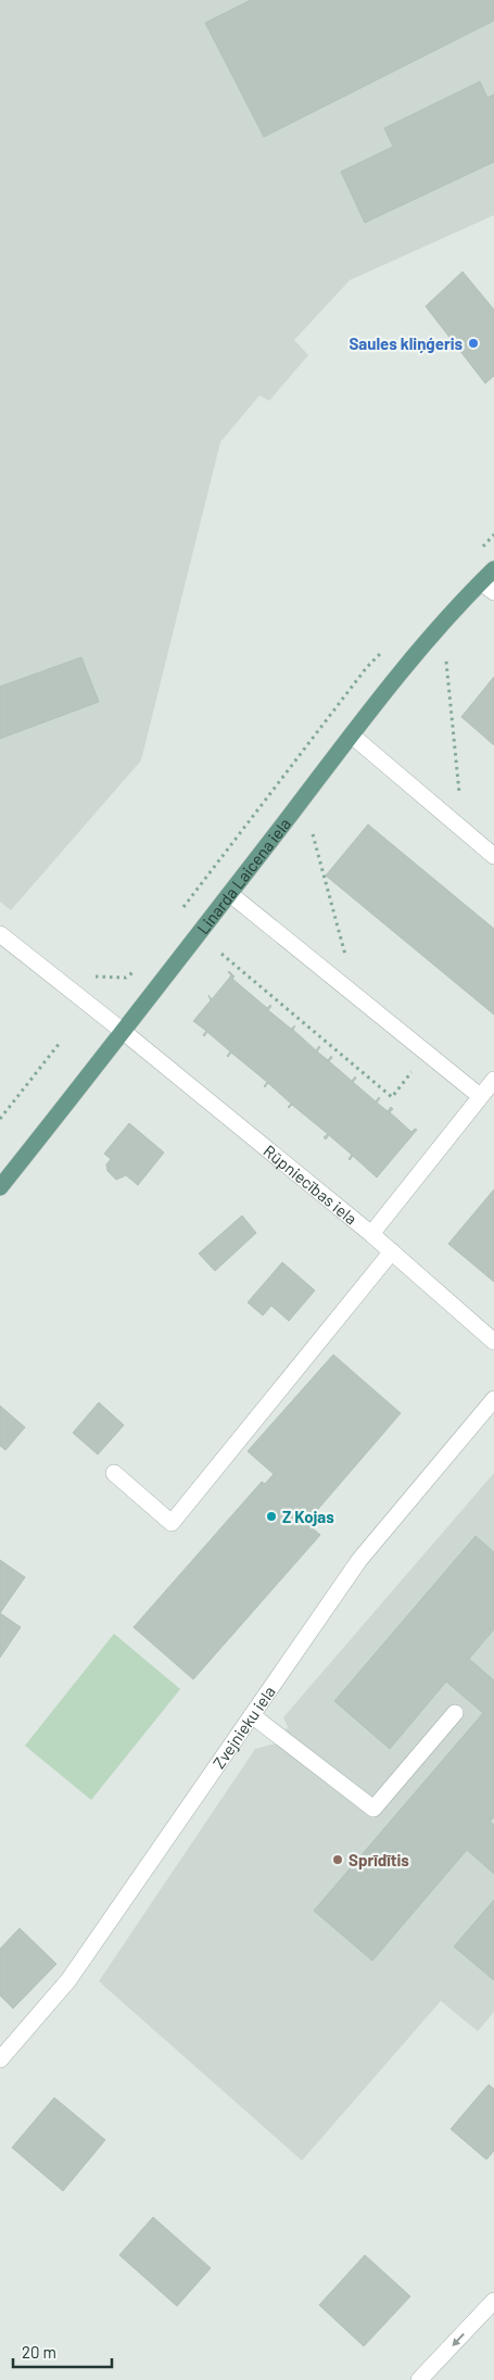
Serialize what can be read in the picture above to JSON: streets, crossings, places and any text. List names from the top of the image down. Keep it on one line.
{"streets":{"main road":["Linarda Laicena iela"],"street":["Rūpniecības iela","Zvejnieku iela"]},"crossings":[["Linarda Laicena iela","Rūpniecības iela"]],"places":["Saules kliņģeris","Z Kojas","Sprīdītis"],"scale_bar":"20 m"}
